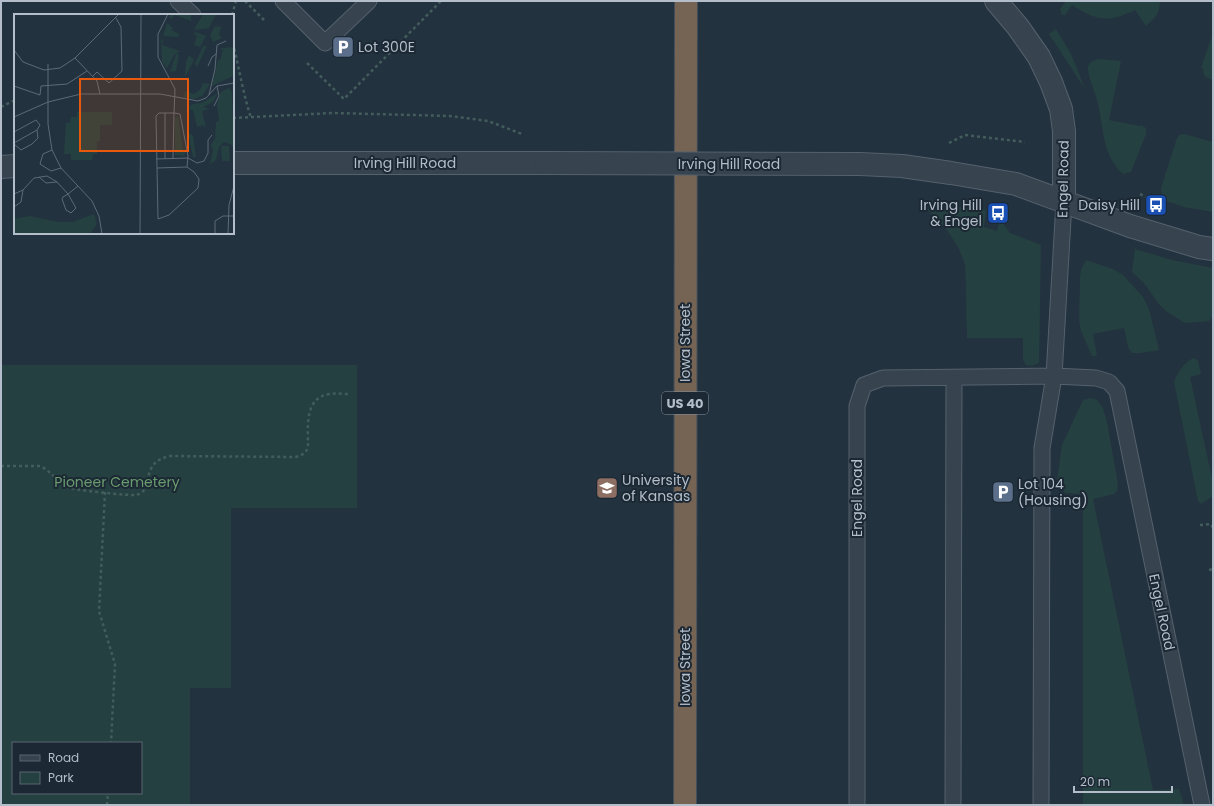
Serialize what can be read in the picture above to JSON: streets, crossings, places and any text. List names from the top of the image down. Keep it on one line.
{"streets":{"highway":["Iowa Street","US 40"],"street":["Irving Hill Road","Engel Road"]},"crossings":[["Irving Hill Road","Engel Road"]],"parks":["Pioneer Cemetery"],"places":{"parking":["Lot 300E","Lot 104 (Housing)"],"bus stop":["Daisy Hill","Irving Hill & Engel"],"school or university":["University of Kansas"]},"legend":["Road","Park"],"scale_bar":"20 m"}
